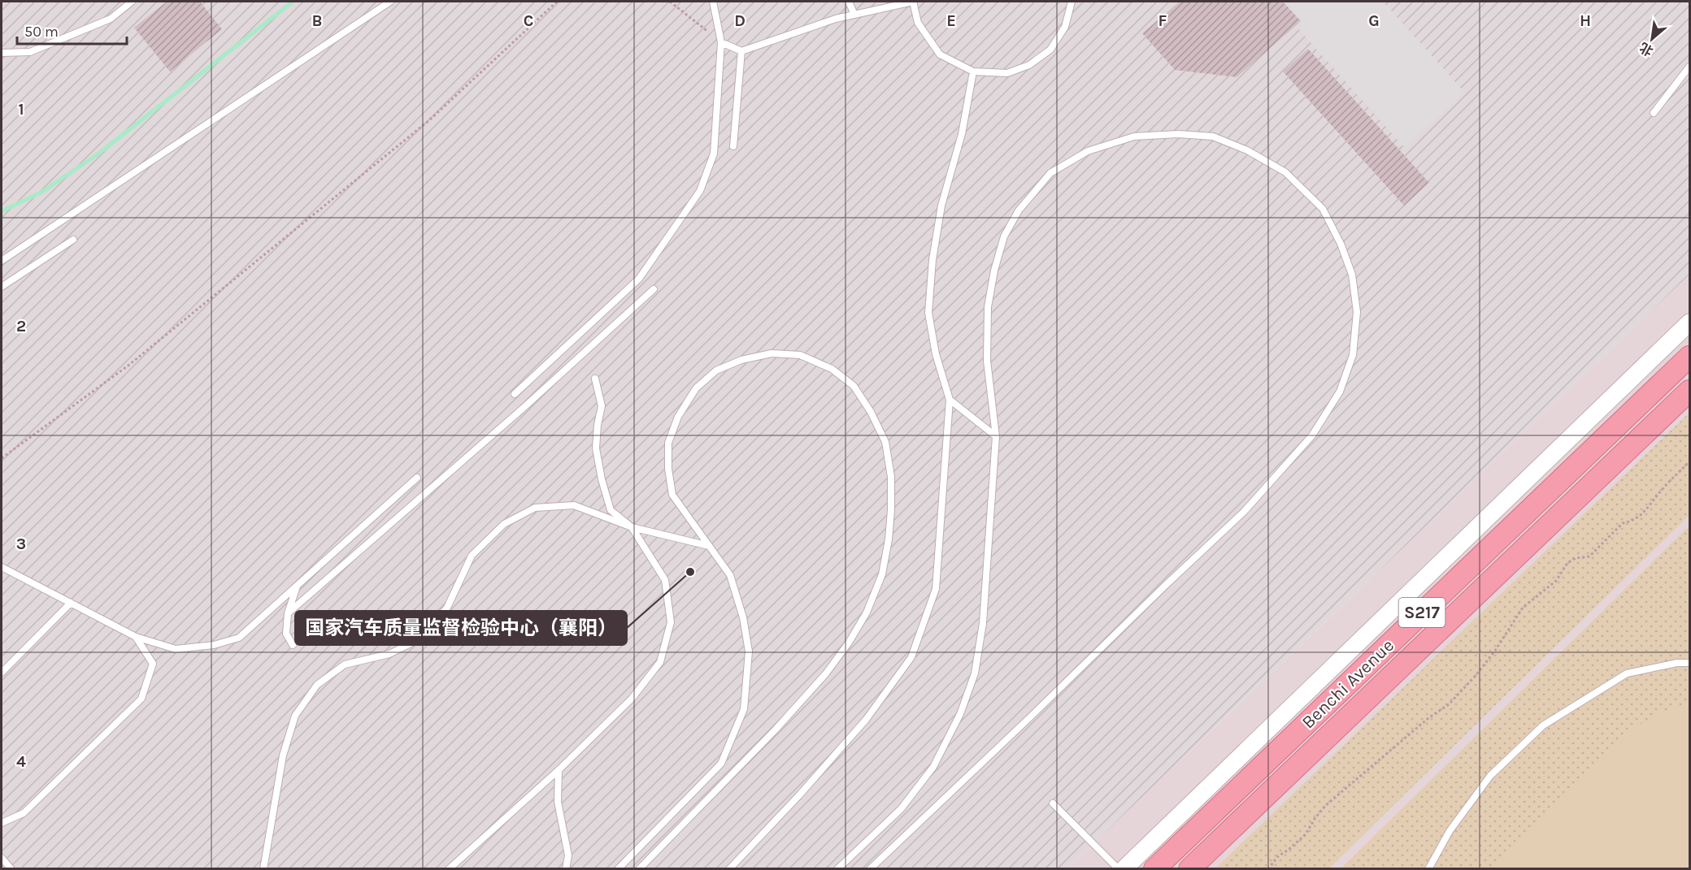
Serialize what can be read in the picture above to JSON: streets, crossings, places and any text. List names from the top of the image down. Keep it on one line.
{"streets":{"main road":["S217","Benchi Avenue"]},"places":["国家汽车质量监督检验中心（襄阳）"],"scale_bar":"50 m","north":"bottom left","grid":{"columns":["B","C","D","E","F","G","H"],"rows":["1","2","3","4"]}}
